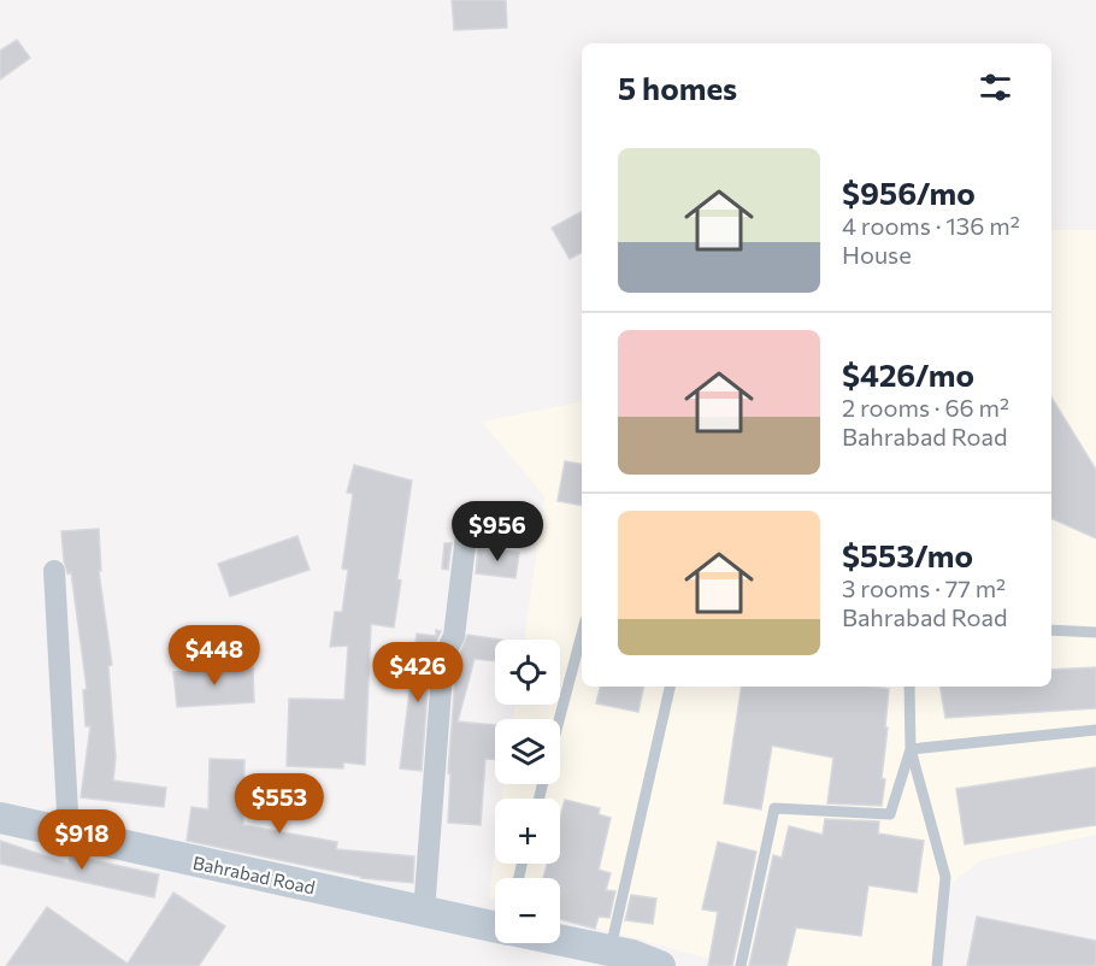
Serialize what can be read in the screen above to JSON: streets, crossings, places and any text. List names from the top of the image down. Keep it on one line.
{"streets":{"main road":["Bahrabad Road"]},"page":{"heading":"5 homes","list":[{"name":"$956/mo","note":"4 rooms · 136 m² · House"},{"name":"$426/mo","note":"2 rooms · 66 m² · Bahrabad Road"},{"name":"$553/mo","note":"3 rooms · 77 m² · Bahrabad Road"}],"price":["$956","$448","$426","$553","$918"],"map_buttons":["+","−"]}}
